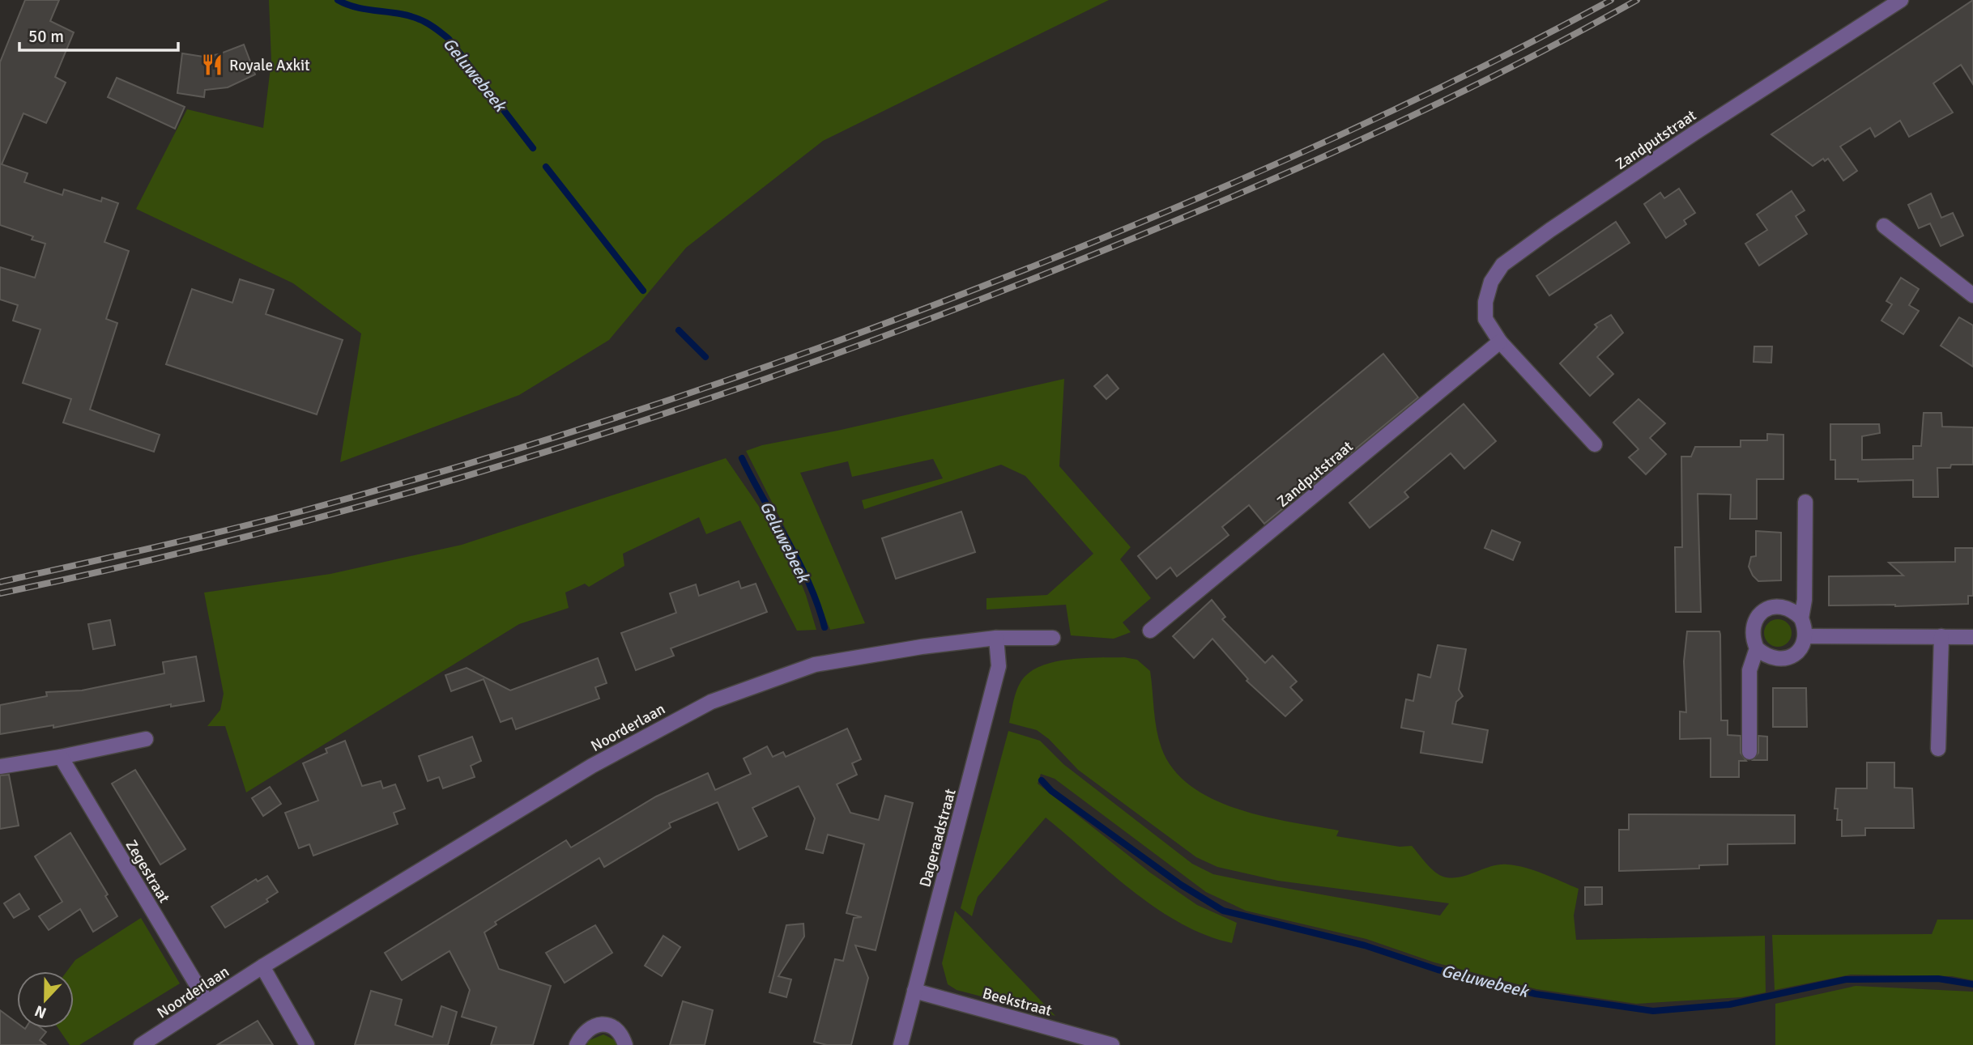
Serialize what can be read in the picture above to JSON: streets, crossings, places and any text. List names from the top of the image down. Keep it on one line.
{"streets":{"street":["Zandputstraat","Noorderlaan","Dageraadstraat","Zegestraat","Beekstraat"]},"crossings":[["Noorderlaan","Dageraadstraat"],["Noorderlaan","Zegestraat"],["Dageraadstraat","Beekstraat"]],"water":["Geluwebeek"],"places":{"restaurant":["Royale Axkit"]},"scale_bar":"50 m","north":"bottom"}
